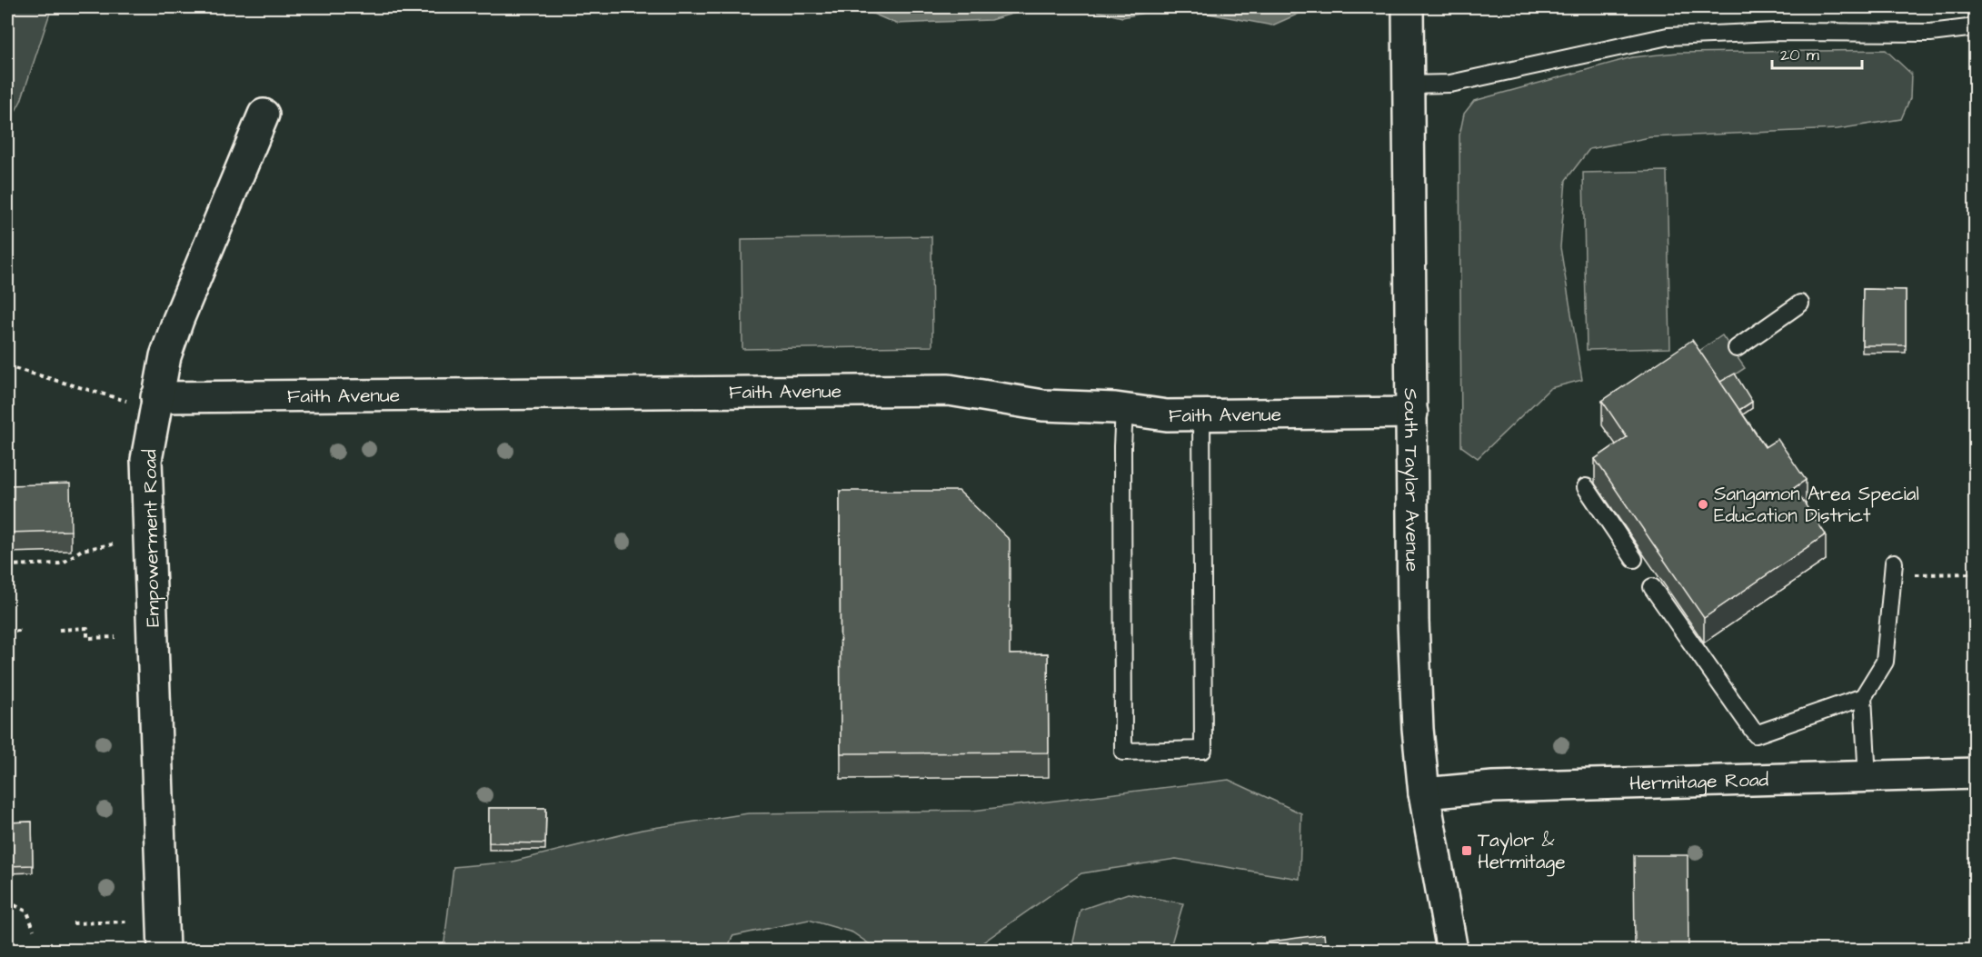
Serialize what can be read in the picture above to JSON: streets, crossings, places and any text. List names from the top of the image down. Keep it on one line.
{"streets":{"street":["Faith Avenue","South Taylor Avenue","Empowerment Road","Hermitage Road"]},"crossings":[["Faith Avenue","South Taylor Avenue"],["Faith Avenue","Empowerment Road"],["South Taylor Avenue","Hermitage Road"]],"places":{"other":["Sangamon Area Special Education District"],"transit":["Taylor & Hermitage"]},"scale_bar":"20 m"}
